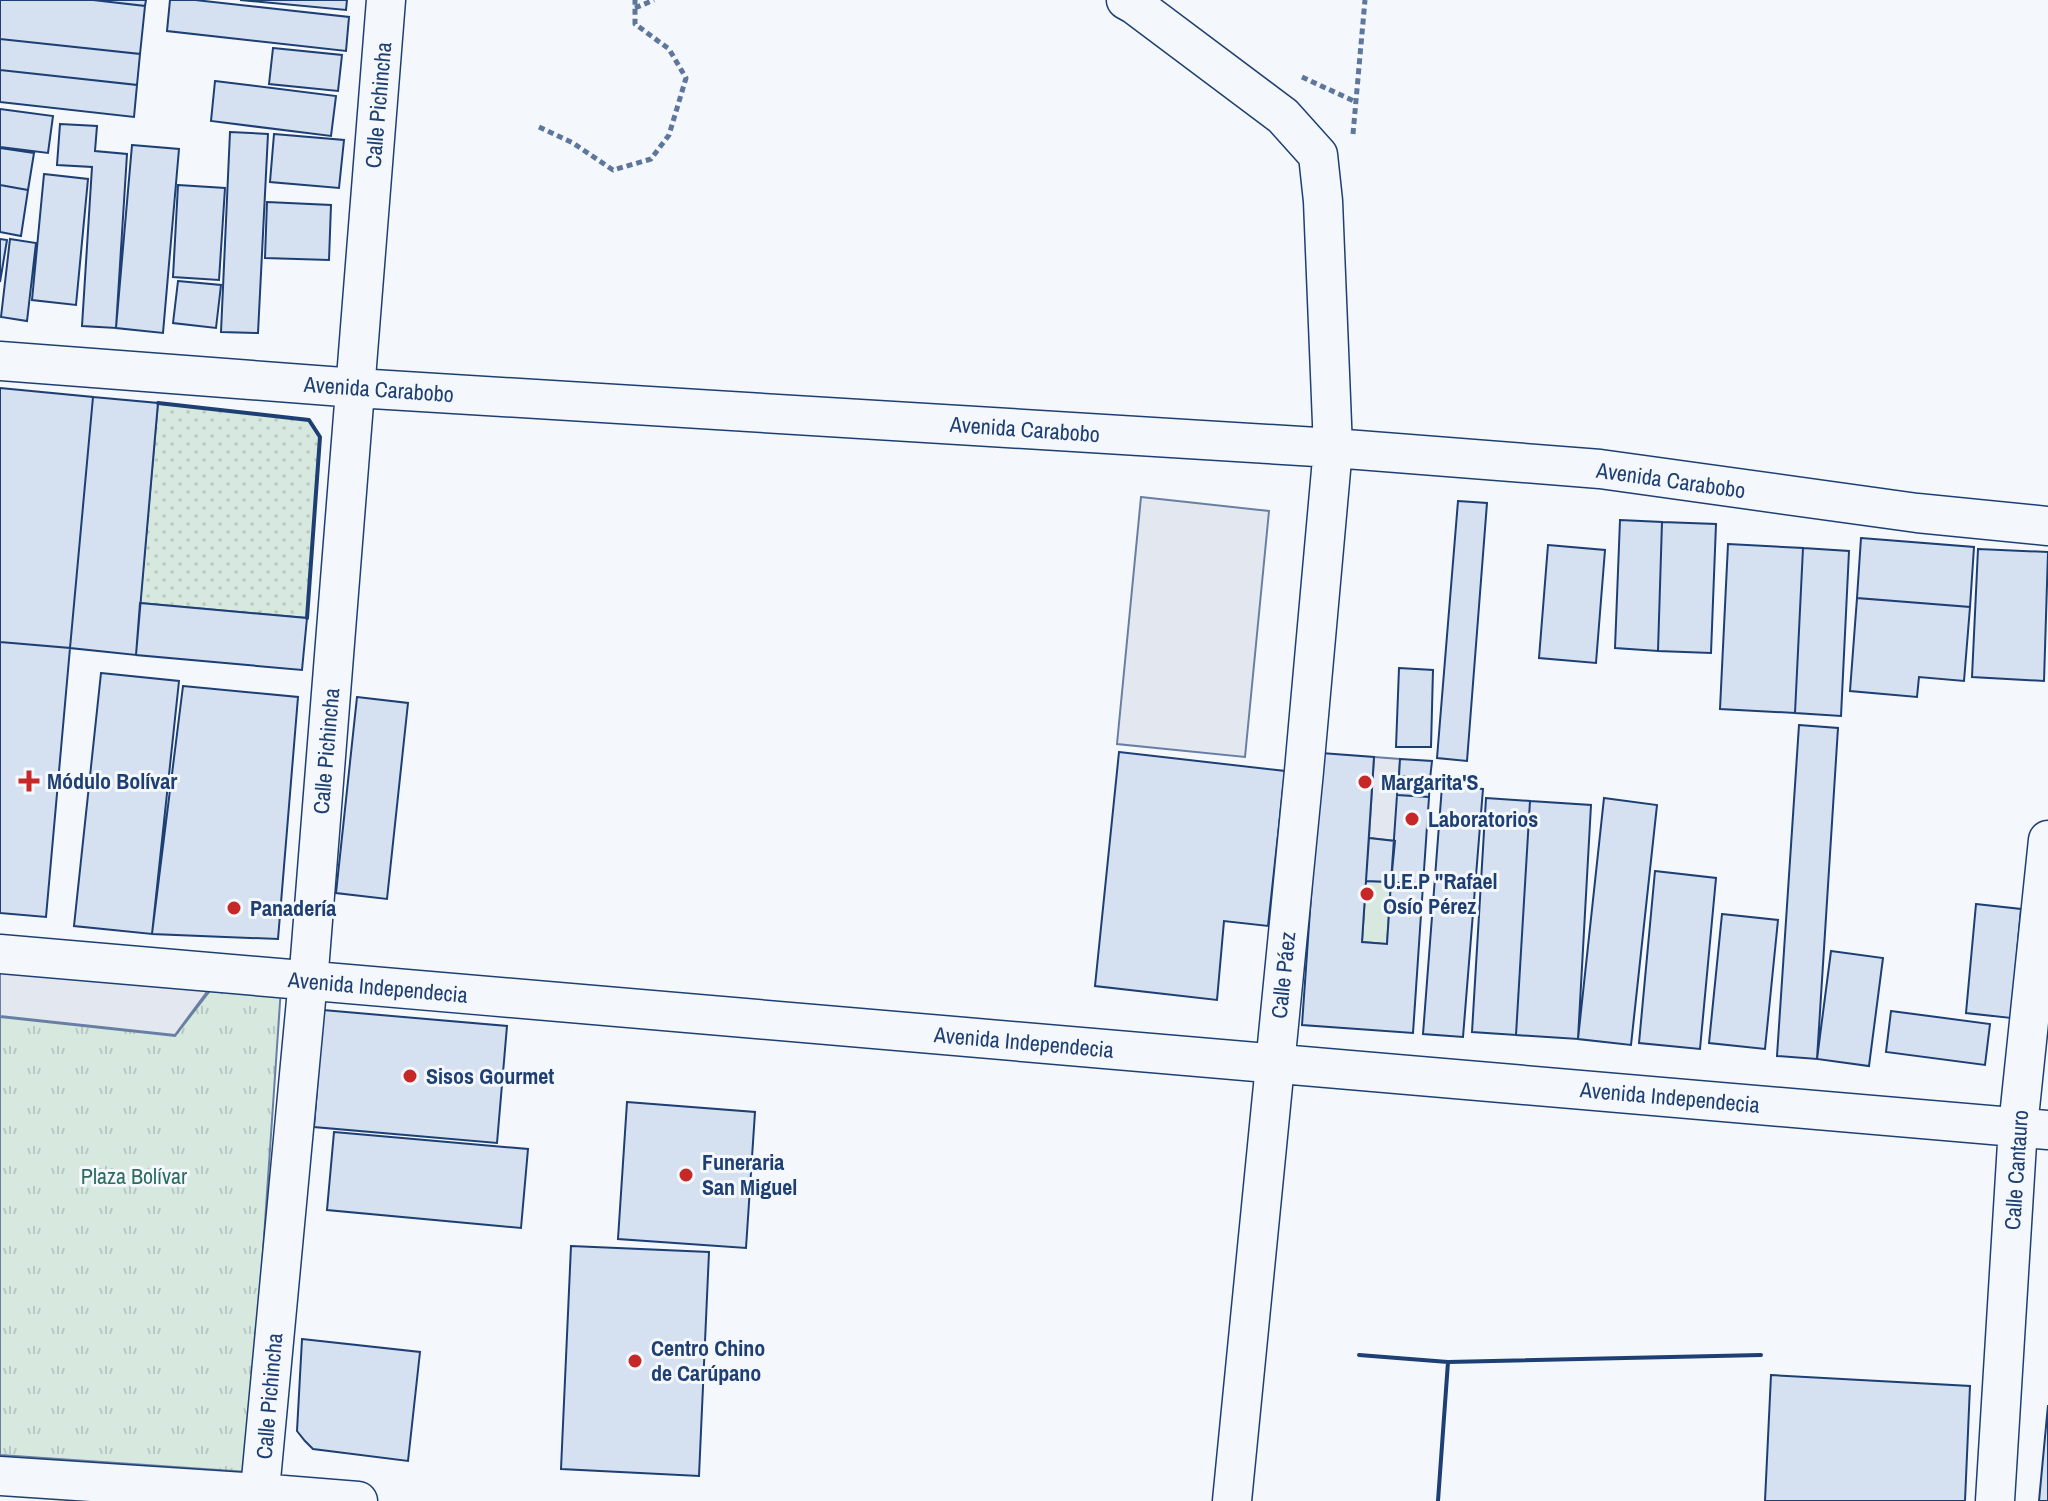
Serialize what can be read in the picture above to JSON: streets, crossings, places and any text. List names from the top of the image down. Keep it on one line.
{"streets":{"street":["Calle Pichincha","Avenida Carabobo","Calle Páez","Avenida Independecia","Calle Cantauro"]},"crossings":[["Calle Pichincha","Avenida Carabobo"],["Calle Pichincha","Avenida Independecia"],["Avenida Carabobo","Calle Páez"],["Calle Páez","Avenida Independecia"],["Avenida Independecia","Calle Cantauro"]],"parks":["Plaza Bolívar"],"places":{"health":["Módulo Bolívar"],"other":["Margarita'S","Laboratorios","U.E.P \"Rafael Osío Pérez","Panadería","Sisos Gourmet","Funeraria San Miguel","Centro Chino de Carúpano"]}}
